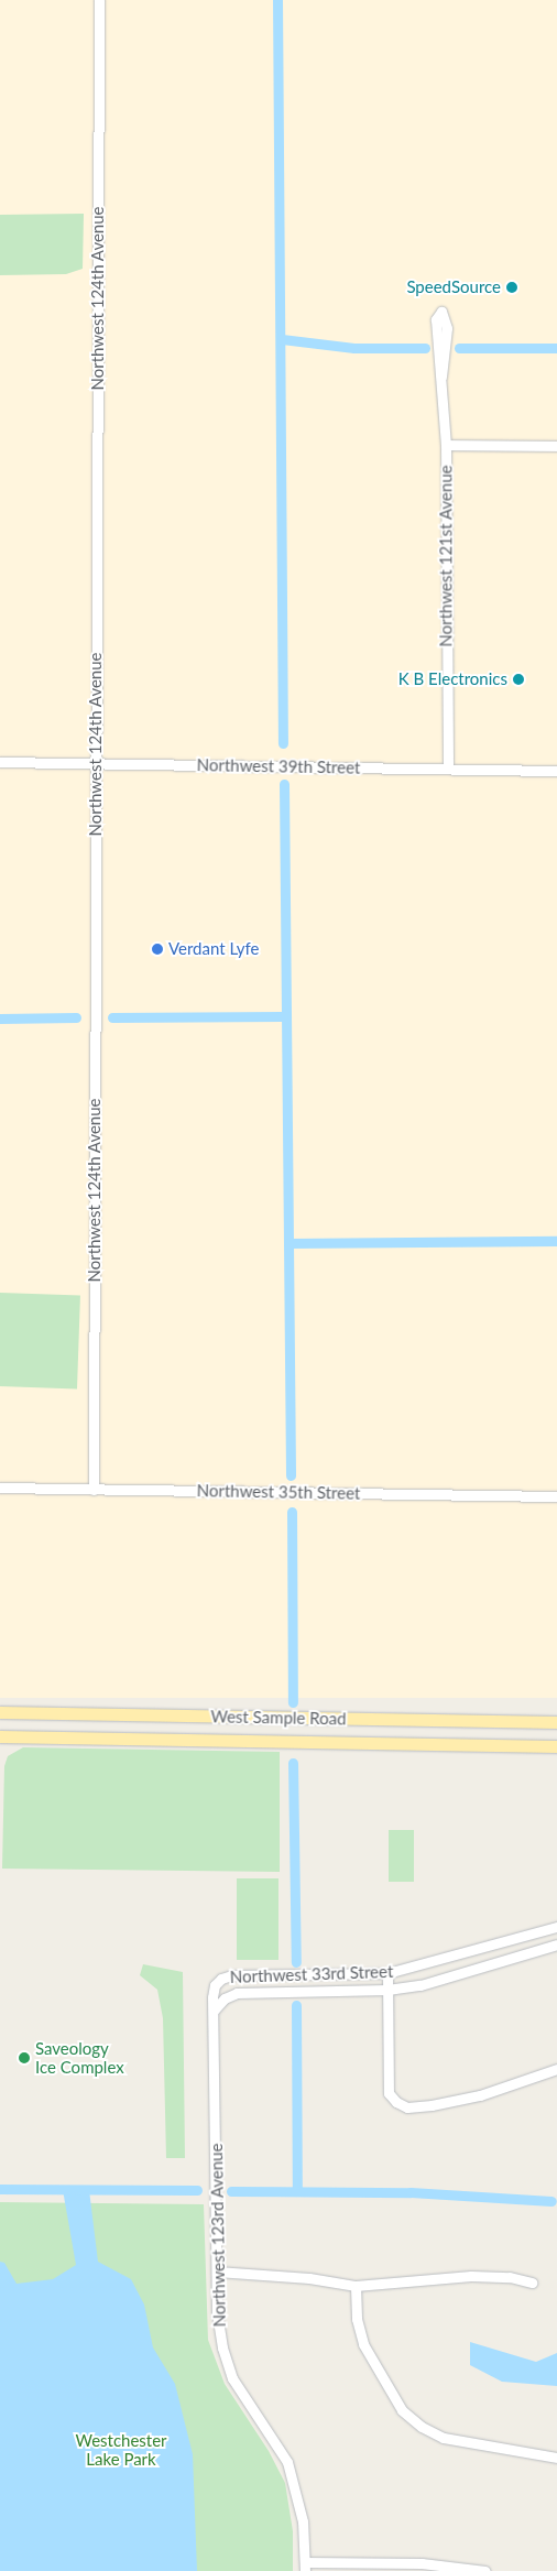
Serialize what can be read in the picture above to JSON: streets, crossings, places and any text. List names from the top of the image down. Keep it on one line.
{"streets":{"main road":["West Sample Road"],"street":["Northwest 124th Avenue","Northwest 121st Avenue","Northwest 39th Street","Northwest 35th Street","Northwest 33rd Street","Northwest 123rd Avenue"]},"crossings":[["Northwest 124th Avenue","Northwest 39th Street"],["Northwest 124th Avenue","Northwest 35th Street"],["Northwest 121st Avenue","Northwest 39th Street"],["Northwest 33rd Street","Northwest 123rd Avenue"]],"parks":["Westchester Lake Park"],"places":["SpeedSource","K B Electronics","Verdant Lyfe","Saveology Ice Complex"]}
